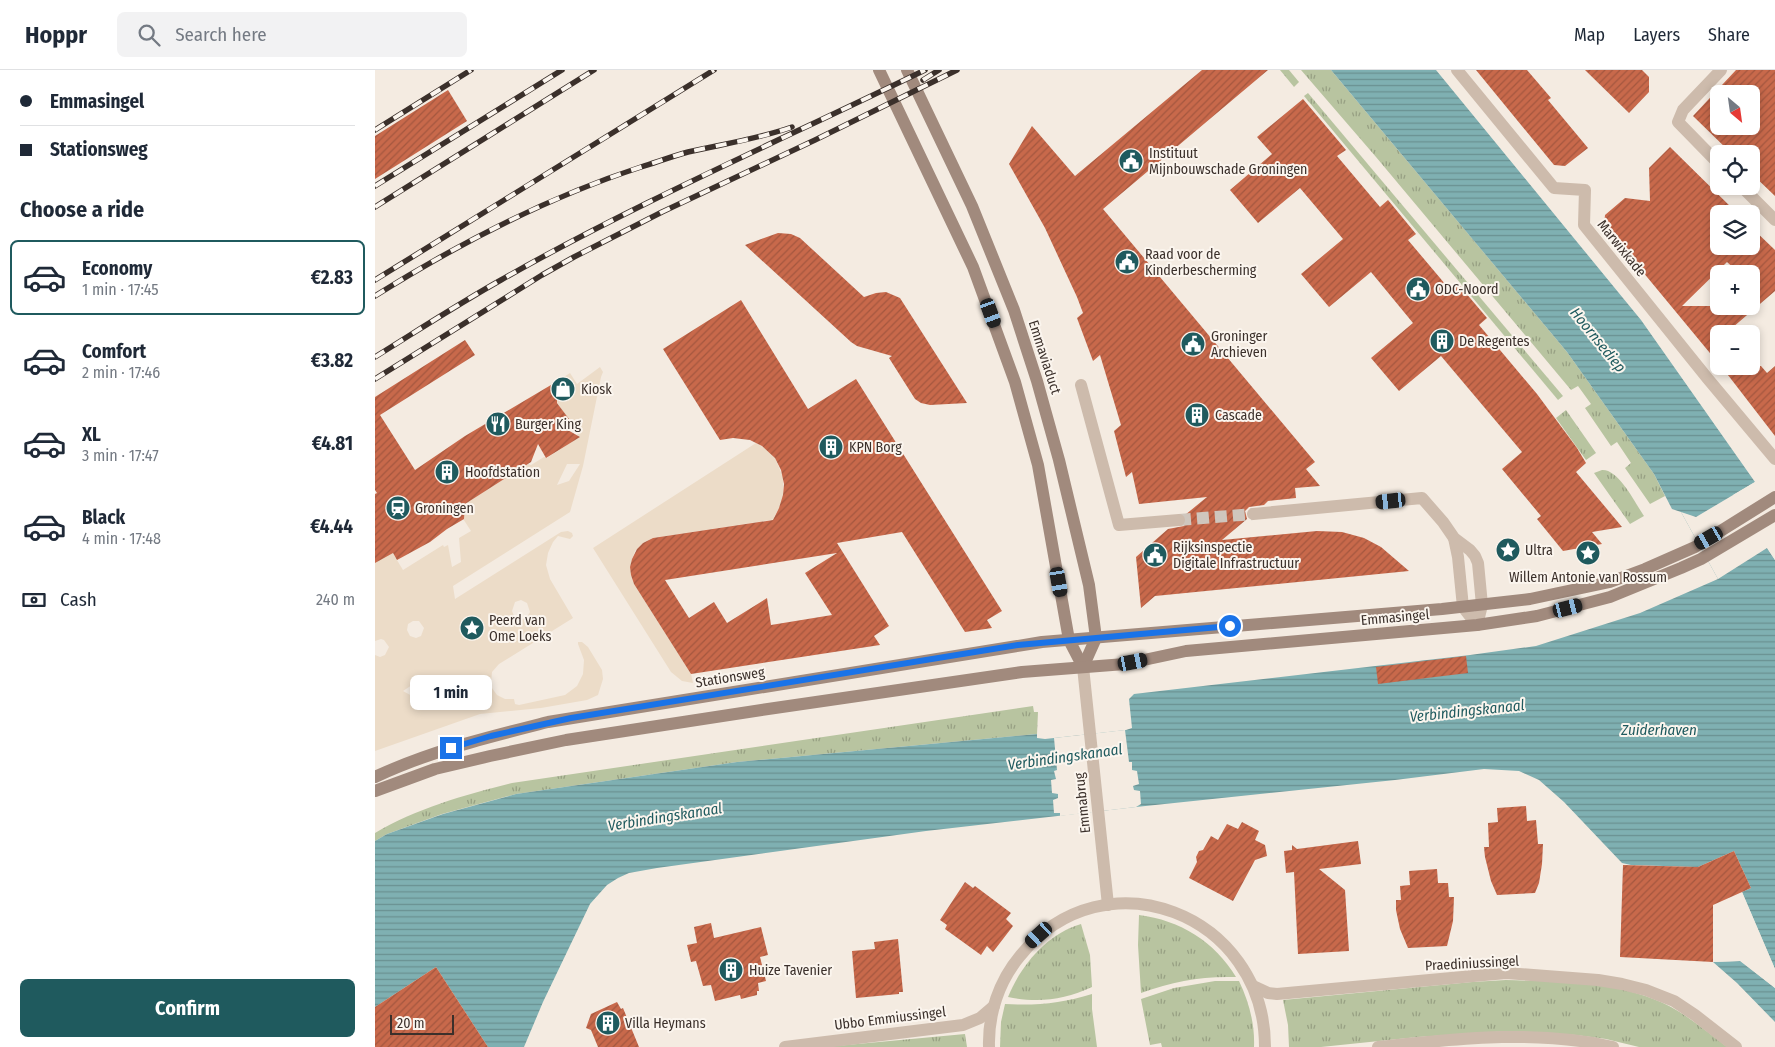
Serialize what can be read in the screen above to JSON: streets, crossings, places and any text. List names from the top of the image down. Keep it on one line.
{"streets":{"main road":["Emmaviaduct","Emmasingel","Stationsweg","Emmabrug"],"street":["Marwixkade","Praediniussingel","Ubbo Emmiussingel"]},"crossings":[["Emmaviaduct","Emmasingel"],["Emmaviaduct","Stationsweg"],["Emmasingel","Stationsweg"],["Emmasingel","Emmabrug"],["Stationsweg","Emmabrug"]],"water":["Hoornsediep","Verbindingskanaal","Zuiderhaven"],"places":{"public building":["Instituut Mijnbouwschade Groningen","Raad voor de Kinderbescherming","ODC-Noord","Groninger Archieven","Rijksinspectie Digitale Infrastructuur"],"building":["De Regentes","Cascade","KPN Borg","Hoofdstation","Huize Tavenier","Villa Heymans"],"shop":["Kiosk"],"restaurant":["Burger King"],"station":["Groningen"],"place":["Ultra","Willem Antonie van Rossum","Peerd van Ome Loeks"]},"scale_bar":"20 m","north":"bottom right","page":{"header":"Hoppr","search":"Search here","nav":["Map","Layers","Share"],"banner":["Emmasingel","Stationsweg"],"map_buttons":["+","−"],"heading":"Choose a ride","list":[{"name":"Economy","note":"1 min · 17:45","value":"€2.83"},{"name":"Comfort","note":"2 min · 17:46","value":"€3.82"},{"name":"XL","note":"3 min · 17:47","value":"€4.81"},{"name":"Black","note":"4 min · 17:48","value":"€4.44"}],"pay":["Cash","240 m"],"bubble":"1 min","buttons":"Confirm","scale":"20 m"}}
